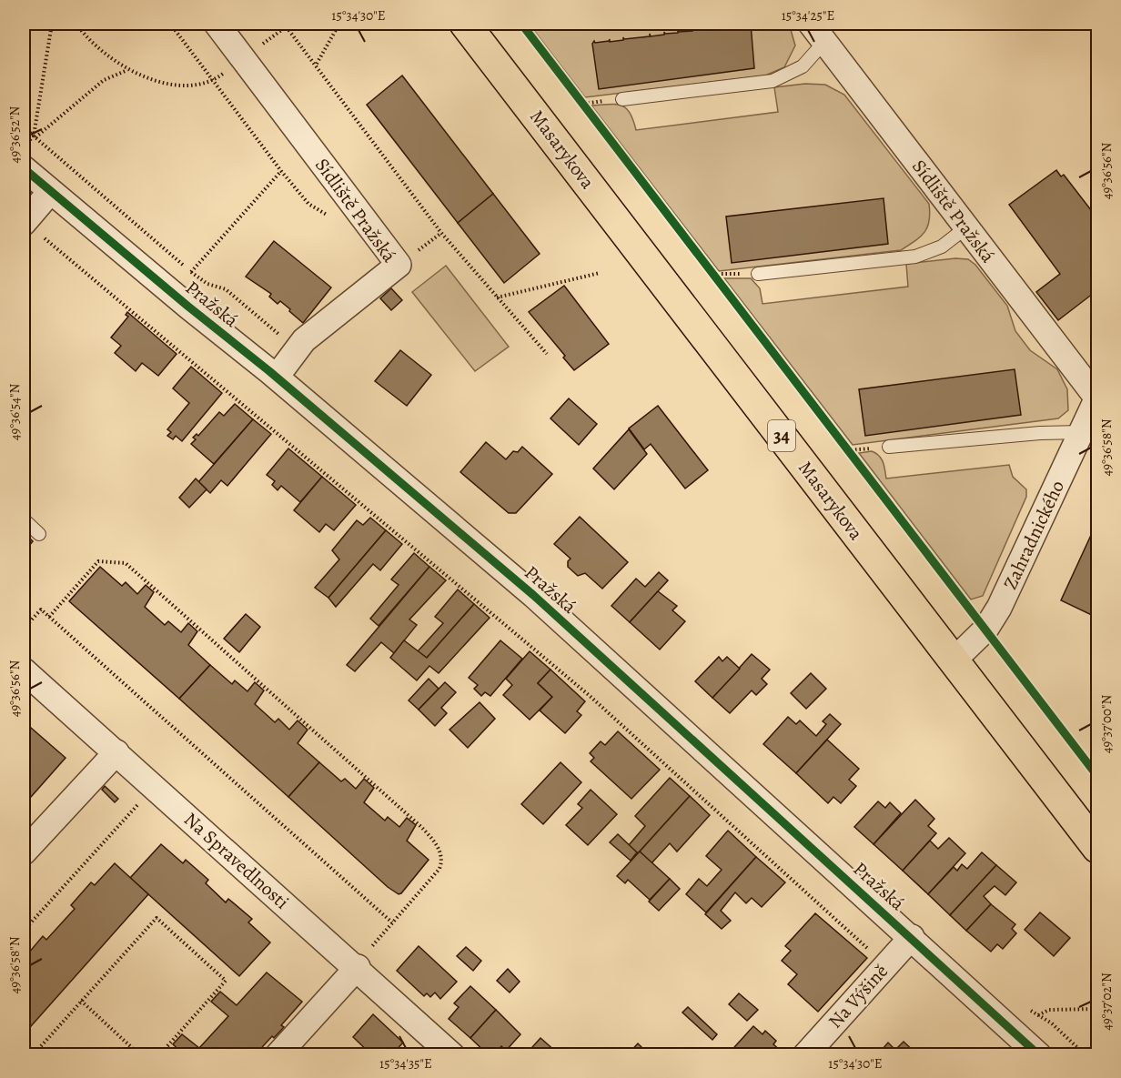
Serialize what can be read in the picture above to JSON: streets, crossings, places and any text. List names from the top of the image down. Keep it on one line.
{"streets":{"main road":["Masarykova","34"],"street":["Sídliště Pražská","Pražská","Zahradnického","Na Spravedlnosti","Na Výšině"]},"crossings":[["Masarykova","Zahradnického"],["Sídliště Pražská","Pražská"],["Sídliště Pražská","Zahradnického"],["Pražská","Na Výšině"]],"coordinates":["15°34'30\"E","15°34'25\"E","49°36'52\"N","49°36'56\"N","49°36'54\"N","49°36'58\"N","49°37'00\"N","49°37'02\"N","15°34'35\"E"]}
